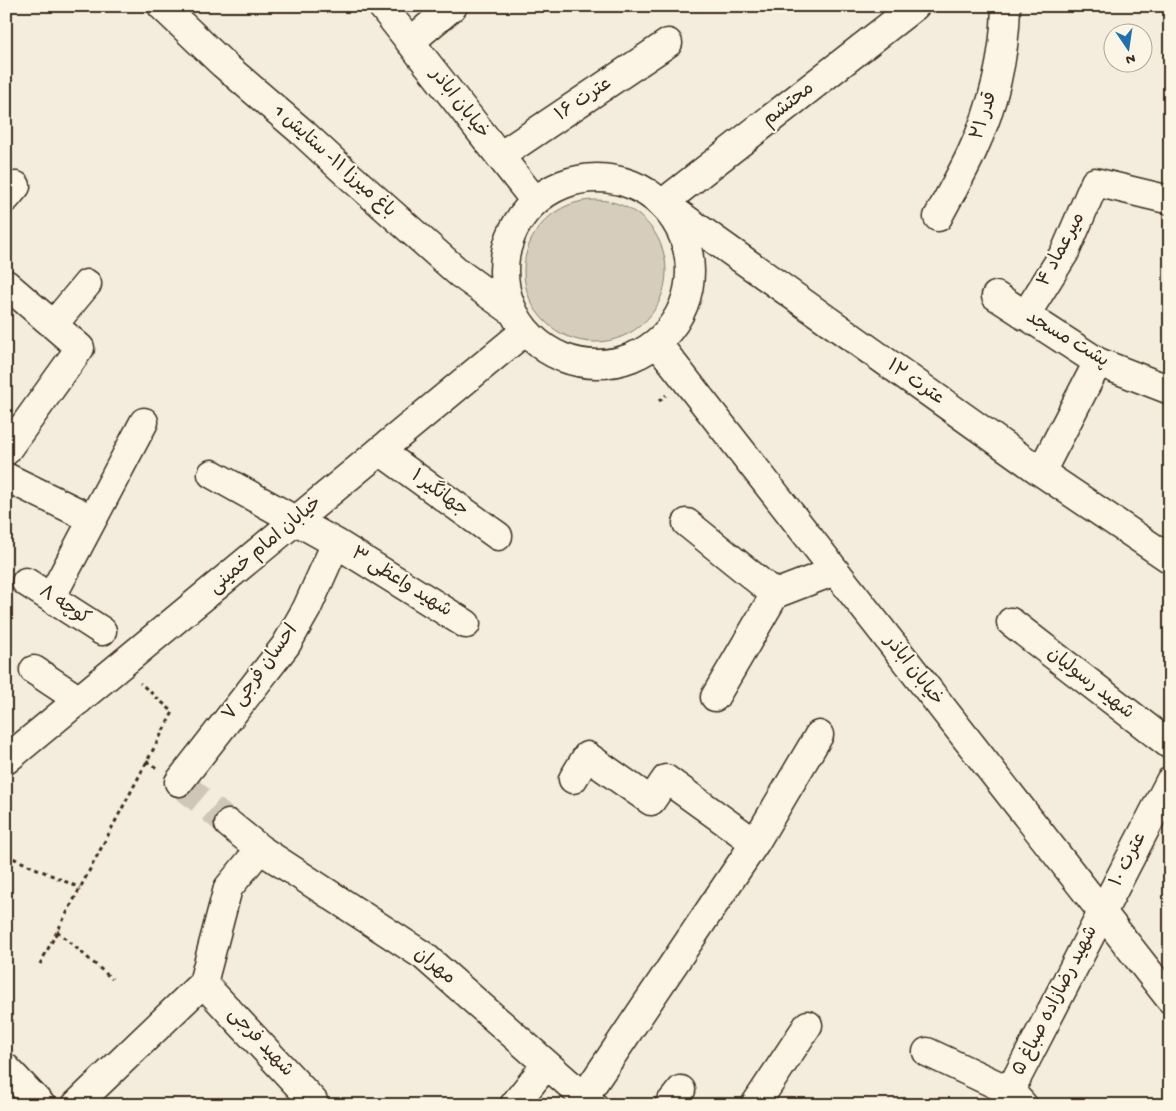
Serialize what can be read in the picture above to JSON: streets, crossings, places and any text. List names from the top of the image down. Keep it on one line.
{"streets":{"street":["عترت ۱۶","خیابان اباذر","محتشم","قدر ۲۱","باغ میرزا ۱۱- ستایش 1","میرعماد ۴","پشت مسجد","عترت ۱۲","جهانگیر ۱","خیابان امام خمینی","شهید واعظی ۳","کوچه ۸","احسان فرجی ۷","شهید رسولیان","عترت ۱۰","مهران","شهید رضازاده صباغ ۵","شهید فرجی"]},"crossings":[["عترت ۱۶","خیابان اباذر"],["خیابان اباذر","باغ میرزا ۱۱- ستایش 1"],["خیابان اباذر","عترت ۱۲"],["خیابان اباذر","عترت ۱۰"],["خیابان اباذر","شهید رضازاده صباغ ۵"],["محتشم","باغ میرزا ۱۱- ستایش 1"],["محتشم","عترت ۱۲"],["باغ میرزا ۱۱- ستایش 1","عترت ۱۲"],["باغ میرزا ۱۱- ستایش 1","خیابان امام خمینی"],["میرعماد ۴","پشت مسجد"],["عترت ۱۲","خیابان امام خمینی"],["جهانگیر ۱","خیابان امام خمینی"],["شهید واعظی ۳","احسان فرجی ۷"],["عترت ۱۰","شهید رضازاده صباغ ۵"]],"north":"bottom"}
